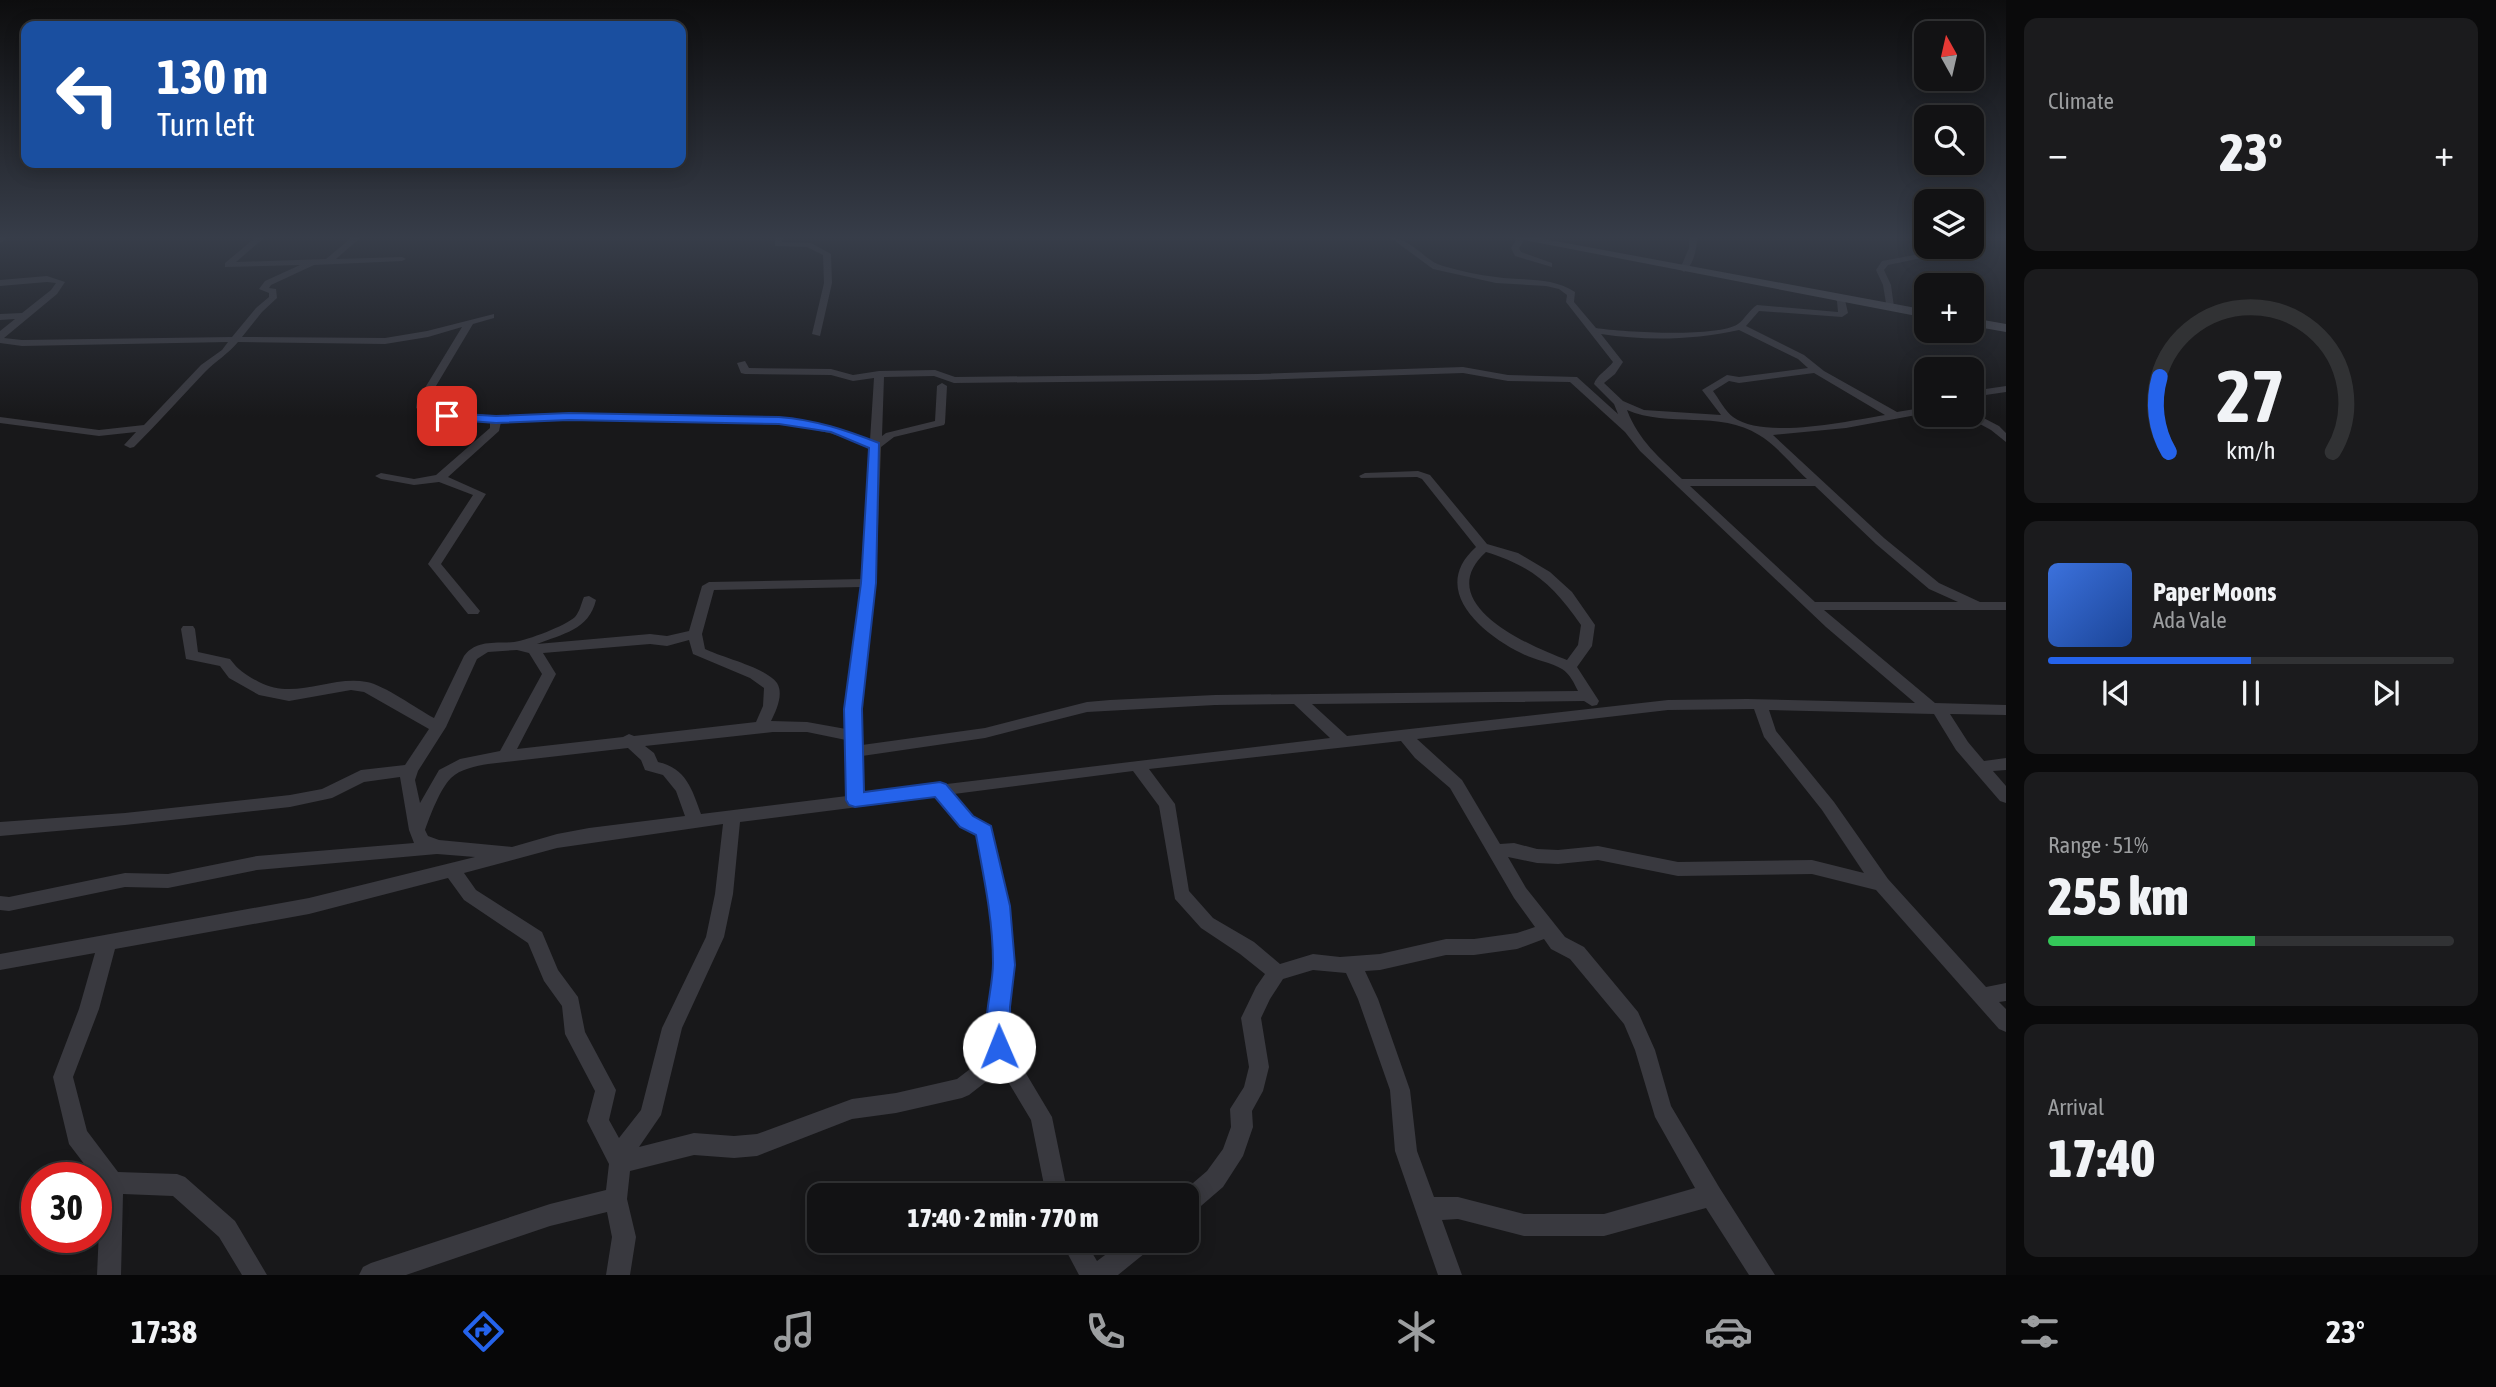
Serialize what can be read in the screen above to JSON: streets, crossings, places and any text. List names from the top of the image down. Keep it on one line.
{"north":"top","page":{"tile":["Climate",["Range · 51%","255 km"],["Arrival","17:40"]],"map_buttons":["+","−"],"turn":["130 m","Turn left"],"heat":["−","23°","+"],"song":["Paper Moons","Ada Vale"],"limit":"30","trip":"17:40 · 2 min · 770 m","tabs":["17:38","23°"],"gauge":["27","km/h"]}}
